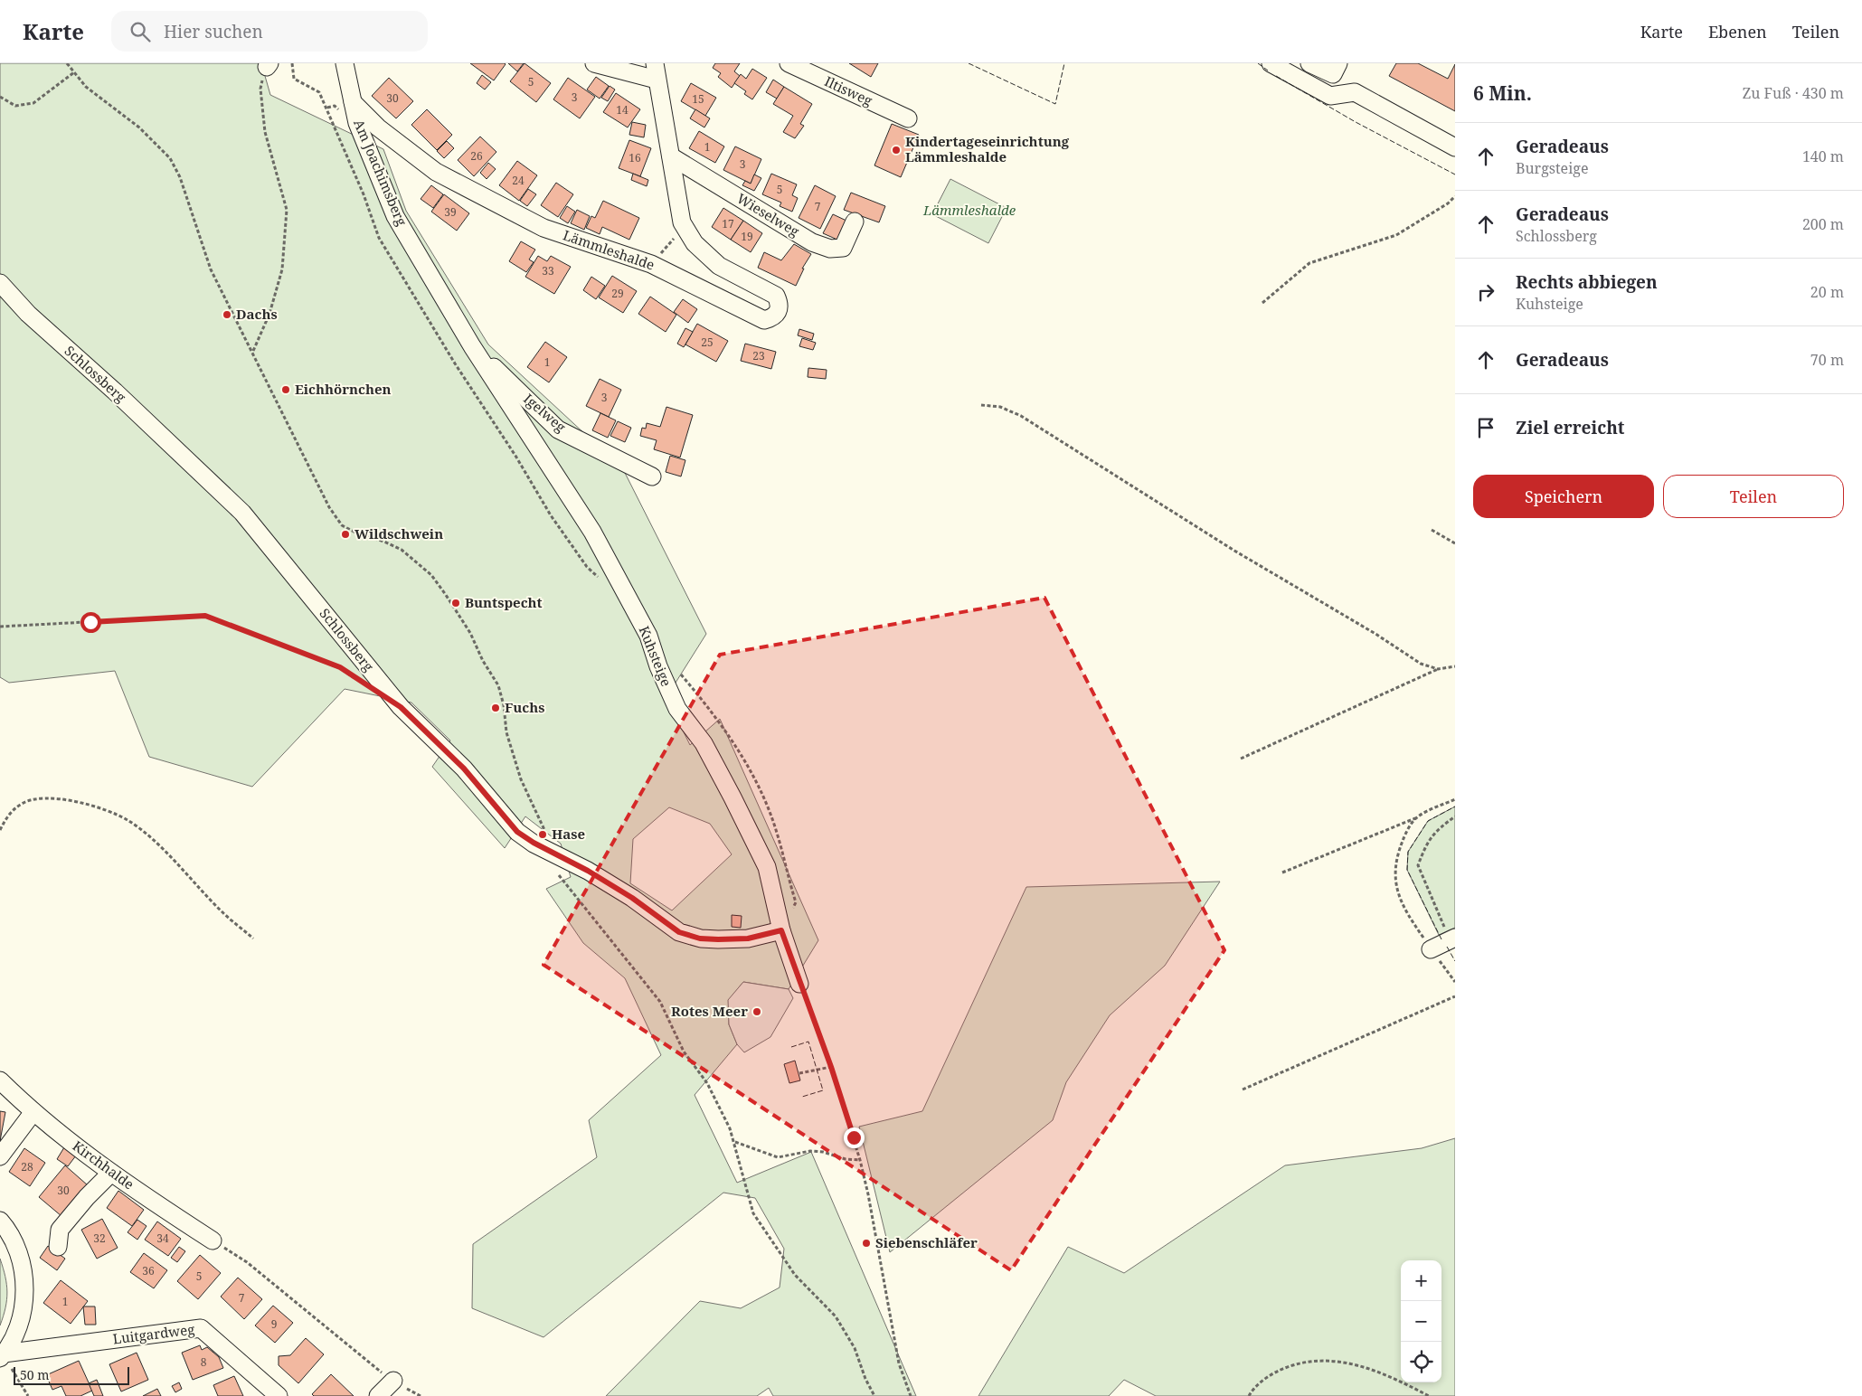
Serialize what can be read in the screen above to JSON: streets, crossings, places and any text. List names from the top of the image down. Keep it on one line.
{"streets":{"street":["Iltisweg","Am Joachimsberg","Wieselweg","Lämmleshalde","Schlossberg","Igelweg","Kuhsteige","Kirchhalde","Luitgardweg"]},"crossings":[["Am Joachimsberg","Lämmleshalde"],["Am Joachimsberg","Igelweg"],["Am Joachimsberg","Kuhsteige"],["Wieselweg","Lämmleshalde"],["Schlossberg","Kuhsteige"],["Igelweg","Kuhsteige"]],"parks":["Lämmleshalde"],"places":["Kindertageseinrichtung Lämmleshalde","Dachs","Eichhörnchen","Wildschwein","Buntspecht","Fuchs","Hase","Rotes Meer","Siebenschläfer"],"house_numbers":["5","3","30","15","14","1","26","16","3","24","5","7","39","17","19","33","29","25","23","1","3","28","30","32","34","36","5","7","1","9","8"],"scale_bar":"50 m","page":{"header":"Karte","search":"Hier suchen","nav":["Karte","Ebenen","Teilen"],"heading":["6 Min.","Zu Fuß · 430 m"],"list":[["Geradeaus","Burgsteige","140 m"],["Geradeaus","Schlossberg","200 m"],["Rechts abbiegen","Kuhsteige","20 m"],["Geradeaus","70 m"],"Ziel erreicht"],"buttons":["Speichern","Teilen"],"map_buttons":["+","−"],"scale":"50 m"}}
